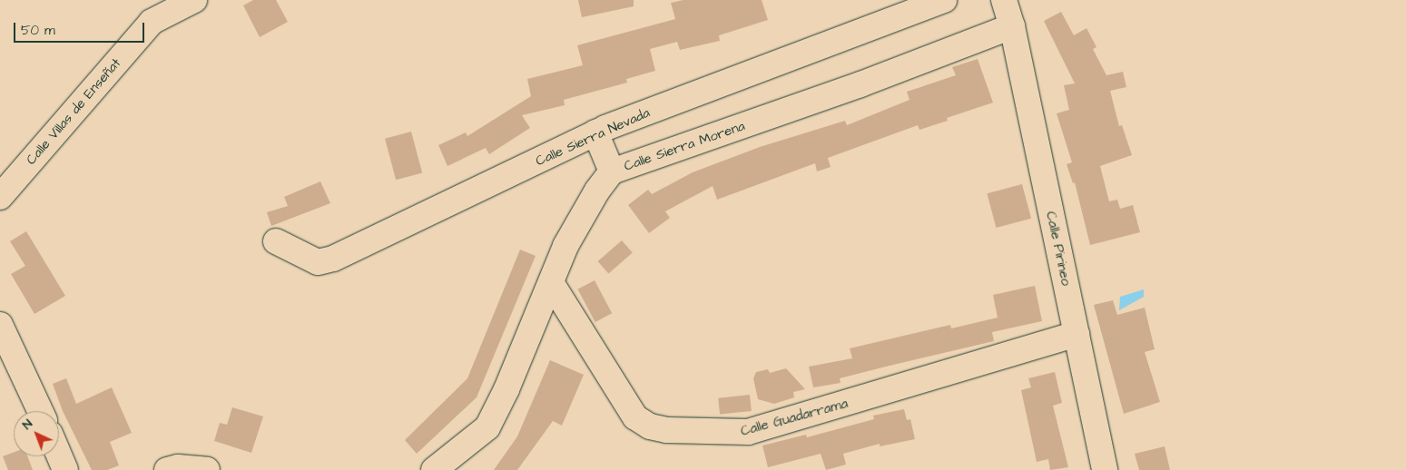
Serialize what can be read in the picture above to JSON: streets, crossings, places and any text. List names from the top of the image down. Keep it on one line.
{"streets":{"street":["Calle Villas de Enseñat","Calle Sierra Nevada","Calle Sierra Morena","Calle Pirineo","Calle Guadarrama"]},"crossings":[["Calle Sierra Morena","Calle Pirineo"],["Calle Sierra Morena","Calle Guadarrama"],["Calle Pirineo","Calle Guadarrama"]],"scale_bar":"50 m","north":"top left"}
